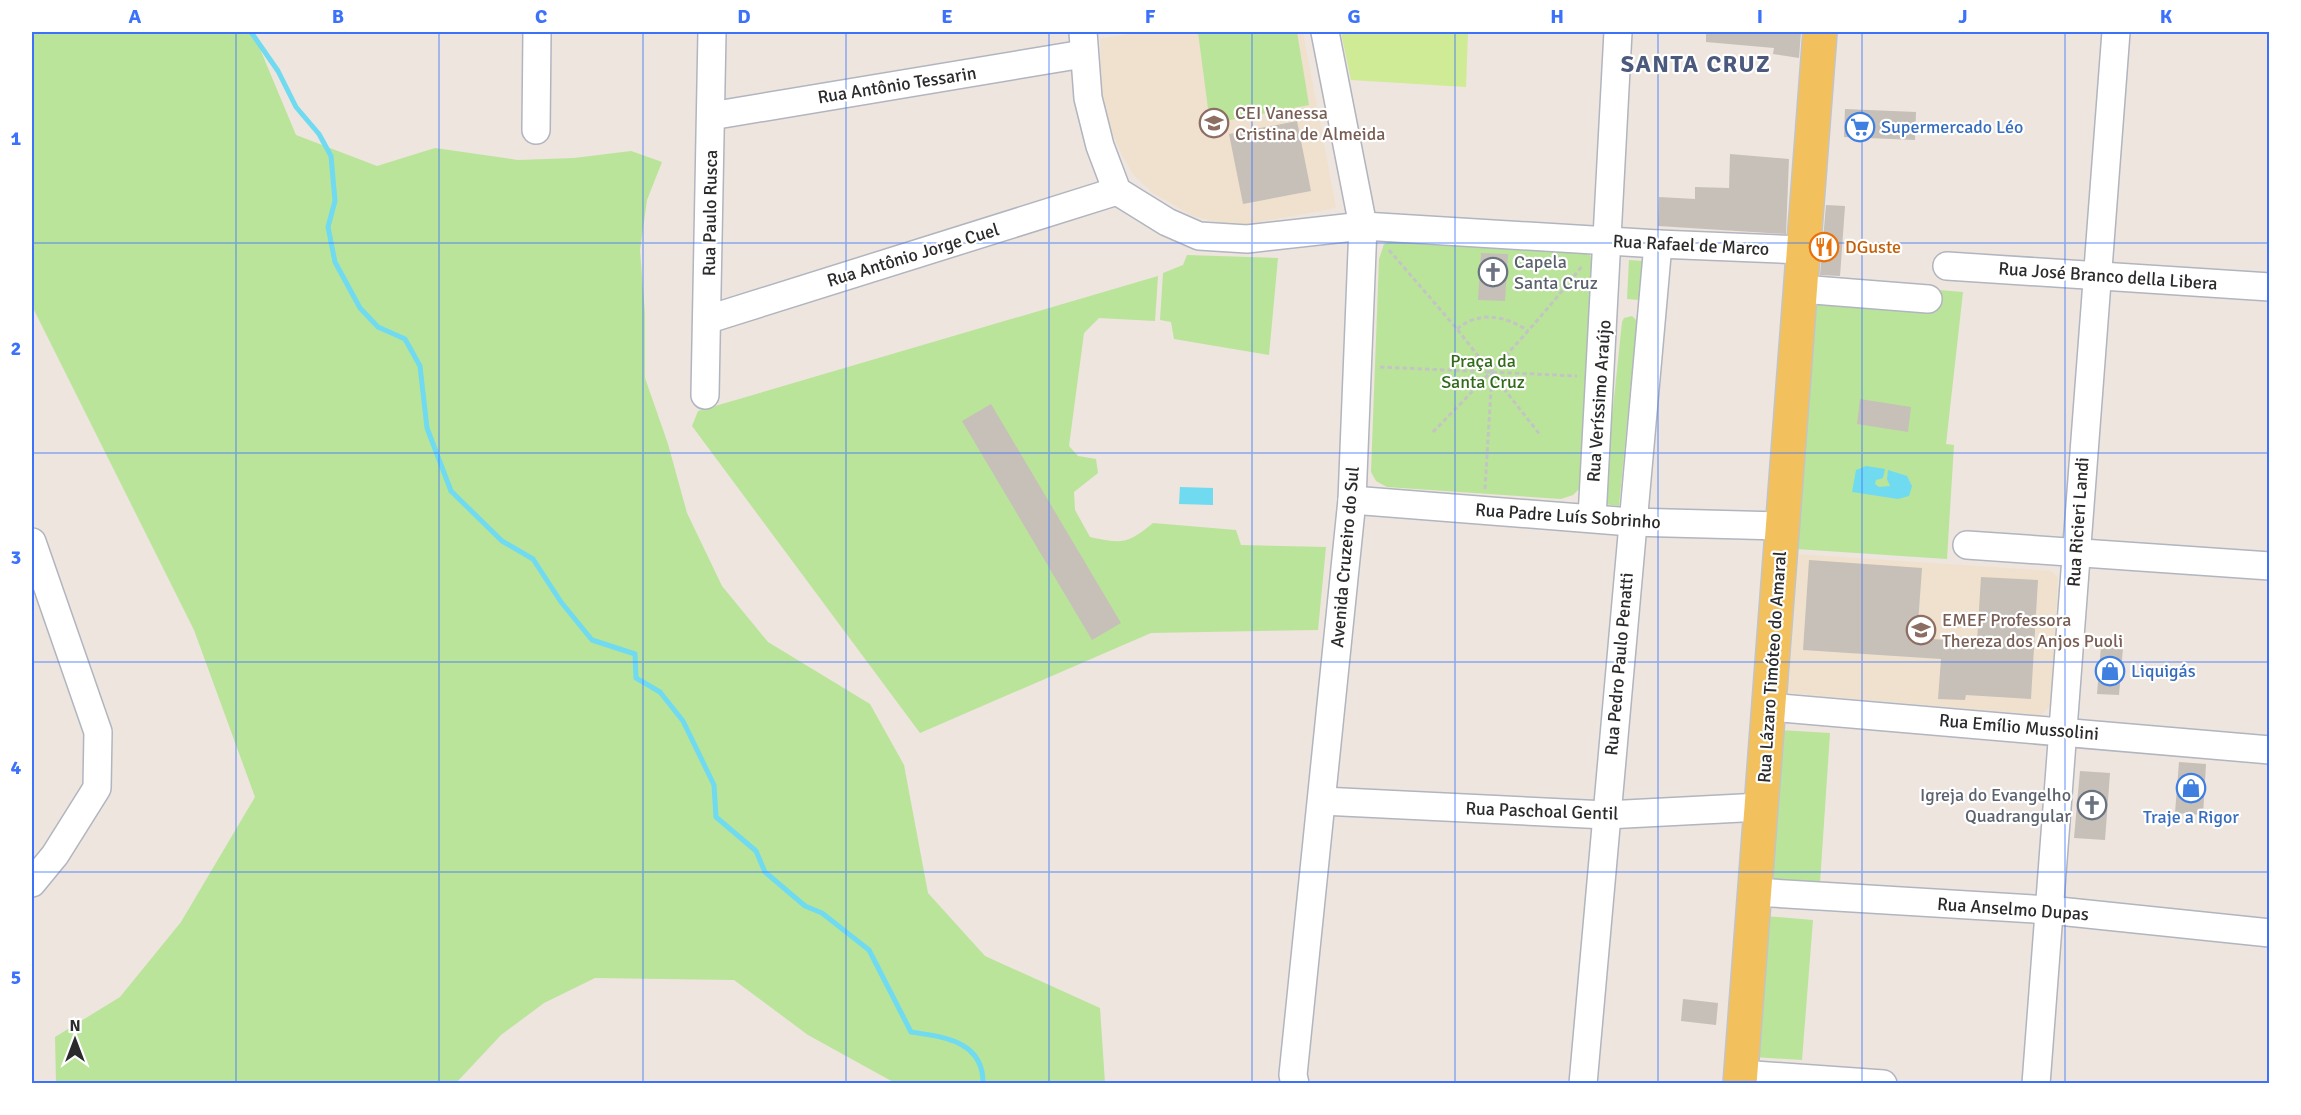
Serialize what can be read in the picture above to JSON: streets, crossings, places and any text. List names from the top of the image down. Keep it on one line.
{"streets":{"main road":["Rua Lázaro Timóteo do Amaral"],"street":["Rua Antônio Tessarin","Rua Paulo Rusca","Rua Rafael de Marco","Rua Antônio Jorge Cuel","Rua José Branco della Libera","Rua Veríssimo Araújo","Rua Padre Luís Sobrinho","Rua Ricieri Landi","Avenida Cruzeiro do Sul","Rua Pedro Paulo Penatti","Rua Emílio Mussolini","Rua Paschoal Gentil","Rua Anselmo Dupas"]},"crossings":[["Rua Antônio Tessarin","Rua Paulo Rusca"],["Rua Paulo Rusca","Rua Antônio Jorge Cuel"],["Rua Rafael de Marco","Rua Antônio Jorge Cuel"],["Rua Rafael de Marco","Rua Veríssimo Araújo"],["Rua Rafael de Marco","Avenida Cruzeiro do Sul"],["Rua Rafael de Marco","Rua Pedro Paulo Penatti"],["Rua Rafael de Marco","Rua Lázaro Timóteo do Amaral"],["Rua José Branco della Libera","Rua Ricieri Landi"],["Rua Veríssimo Araújo","Rua Padre Luís Sobrinho"],["Rua Padre Luís Sobrinho","Avenida Cruzeiro do Sul"],["Rua Padre Luís Sobrinho","Rua Pedro Paulo Penatti"],["Rua Padre Luís Sobrinho","Rua Lázaro Timóteo do Amaral"],["Rua Ricieri Landi","Rua Emílio Mussolini"],["Rua Ricieri Landi","Rua Anselmo Dupas"],["Avenida Cruzeiro do Sul","Rua Paschoal Gentil"],["Rua Pedro Paulo Penatti","Rua Paschoal Gentil"],["Rua Lázaro Timóteo do Amaral","Rua Emílio Mussolini"],["Rua Lázaro Timóteo do Amaral","Rua Paschoal Gentil"],["Rua Lázaro Timóteo do Amaral","Rua Anselmo Dupas"]],"districts":["SANTA CRUZ"],"parks":["Praça da Santa Cruz"],"places":{"school or university":["CEI Vanessa Cristina de Almeida","EMEF Professora Thereza dos Anjos Puoli"],"supermarket":["Supermercado Léo"],"restaurant":["DGuste"],"church":["Capela Santa Cruz","Igreja do Evangelho Quadrangular"],"shop":["Liquigás","Traje a Rigor"]},"north":"top","grid":{"columns":["A","B","C","D","E","F","G","H","I","J","K"],"rows":["1","2","3","4","5"]}}
